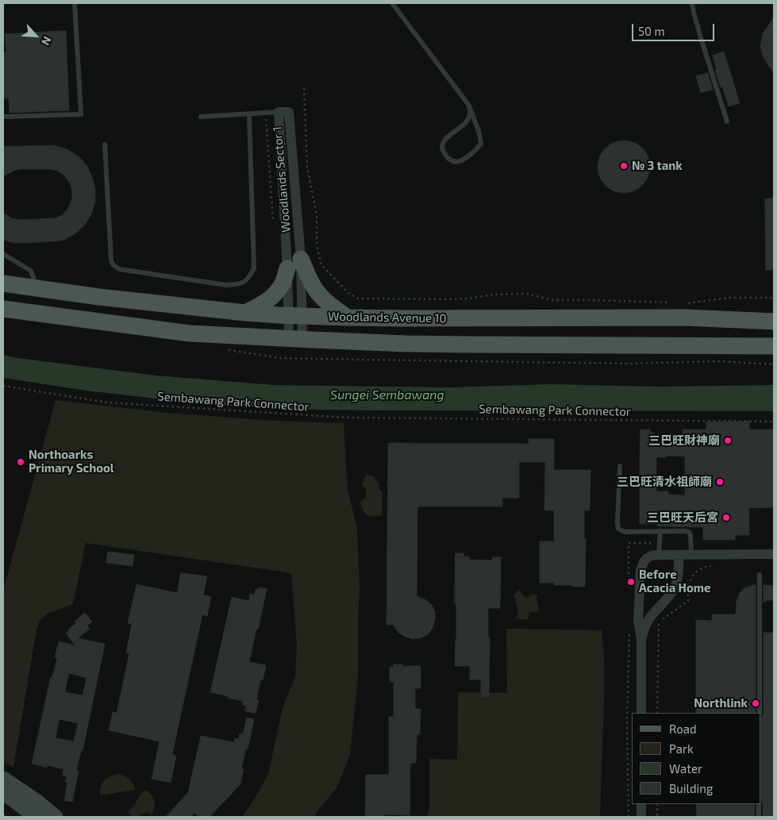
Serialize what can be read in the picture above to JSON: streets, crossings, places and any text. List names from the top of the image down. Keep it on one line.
{"streets":{"main road":["Woodlands Avenue 10"],"street":["Woodlands Sector 1"],"path":["Sembawang Park Connector"]},"crossings":[["Woodlands Sector 1","Woodlands Avenue 10"]],"water":["Sungei Sembawang"],"places":["№ 3 tank","三巴旺財神廟","Northoarks Primary School","三巴旺清水祖師廟","三巴旺天后宮","Before Acacia Home","Northlink"],"legend":["Road","Park","Water","Building"],"scale_bar":"50 m","north":"bottom right"}
